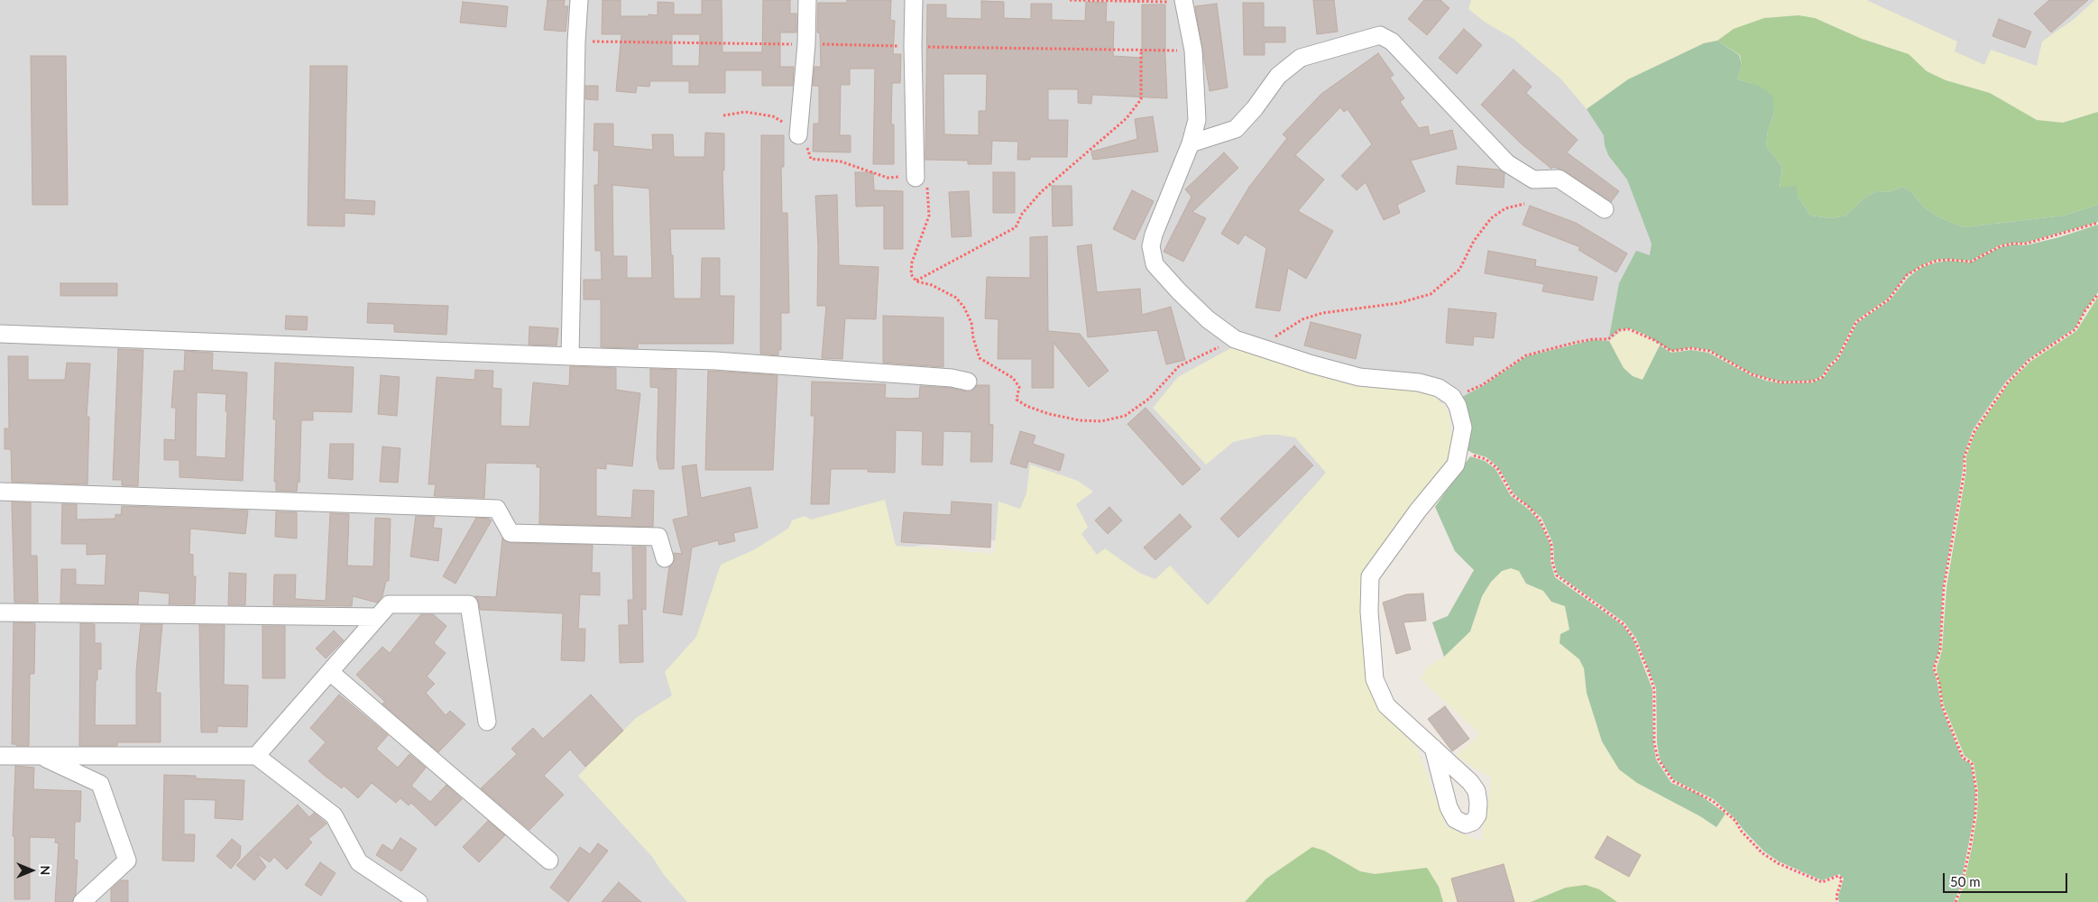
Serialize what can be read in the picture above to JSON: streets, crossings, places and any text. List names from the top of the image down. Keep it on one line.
{"scale_bar":"50 m","north":"right"}
